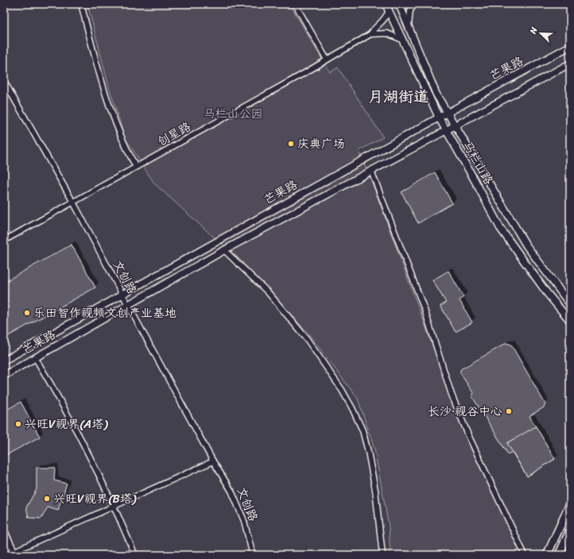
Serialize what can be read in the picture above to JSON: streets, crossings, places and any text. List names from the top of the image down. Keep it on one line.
{"streets":{"main road":["芒果路","马栏山路"],"street":["创星路","文创路"]},"crossings":[["芒果路","马栏山路"],["芒果路","文创路"],["创星路","文创路"]],"districts":["月湖街道"],"parks":["马栏山公园"],"places":["庆典广场","乐田智作视频文创产业基地","长沙·视谷中心","兴旺V视界(A塔)","兴旺V视界(B塔)"],"north":"top left"}
